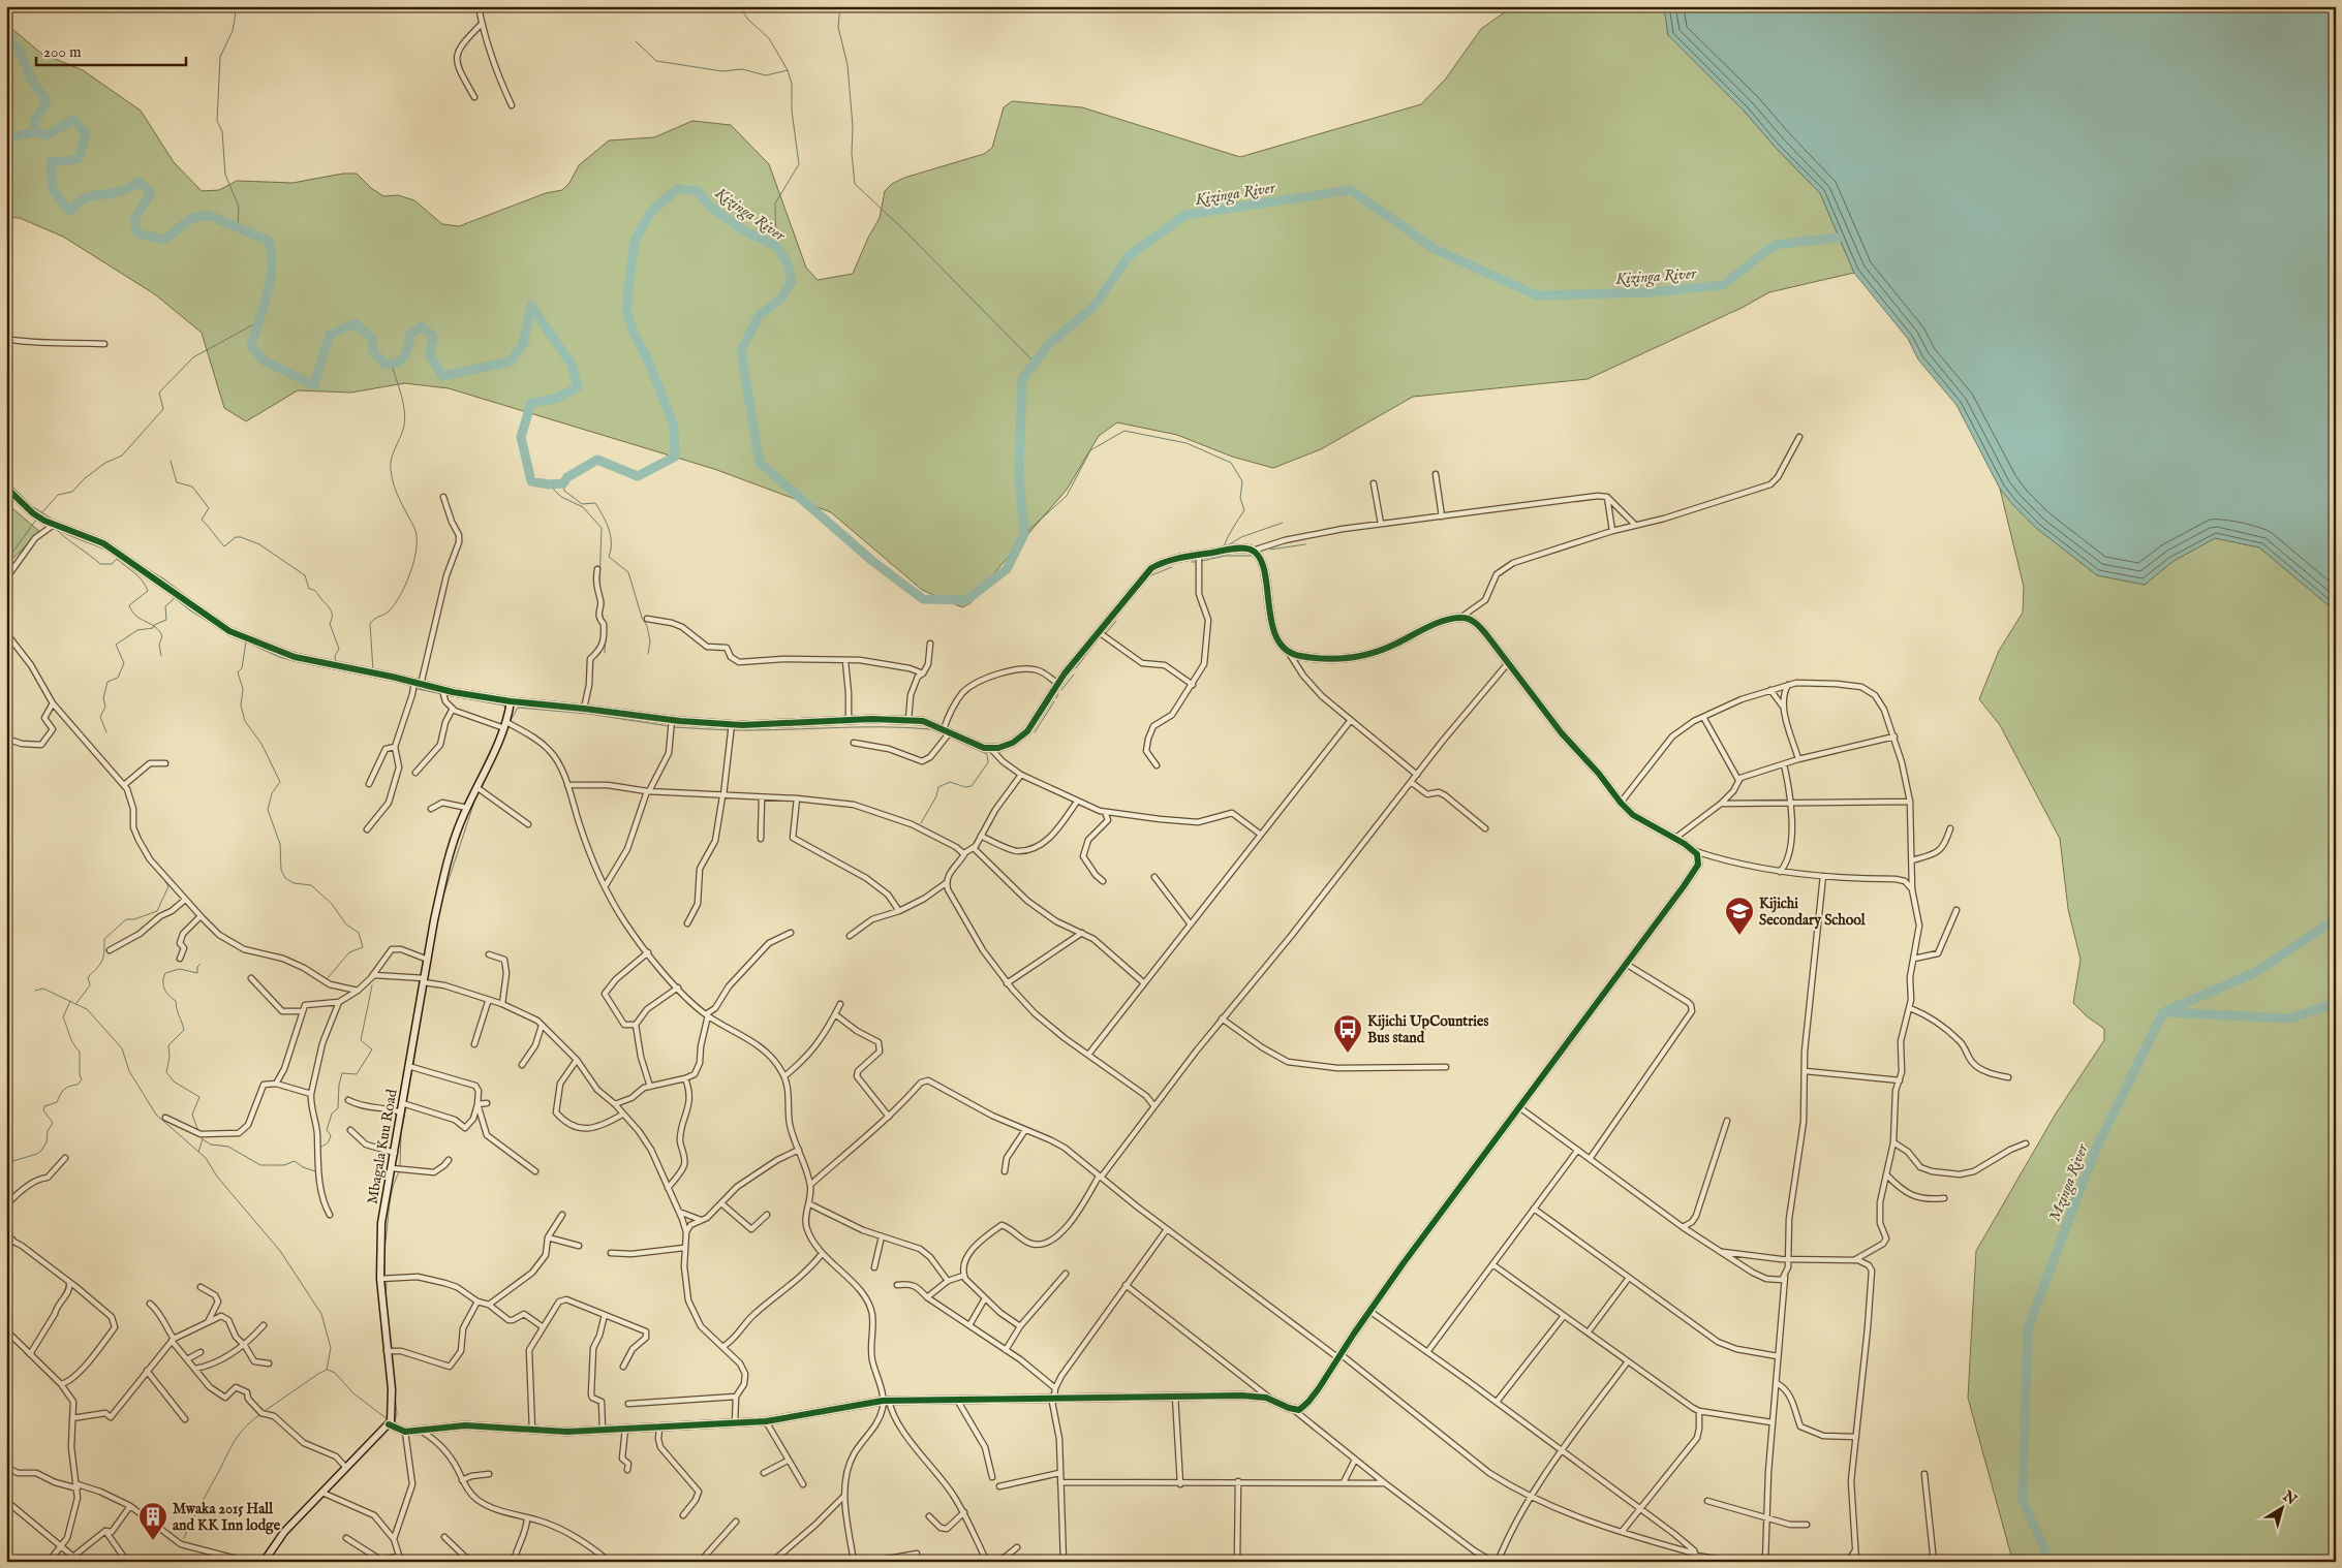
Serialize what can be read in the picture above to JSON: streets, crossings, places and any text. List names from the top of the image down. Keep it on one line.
{"streets":{"street":["Mbagala Kuu Road"]},"water":["Kizinga River","Mzinga River"],"places":{"school or university":["Kijichi Secondary School"],"bus stop":["Kijichi UpCountries Bus stand"],"building":["Mwaka 2015 Hall and KK Inn lodge"]},"scale_bar":"200 m","north":"top right"}
